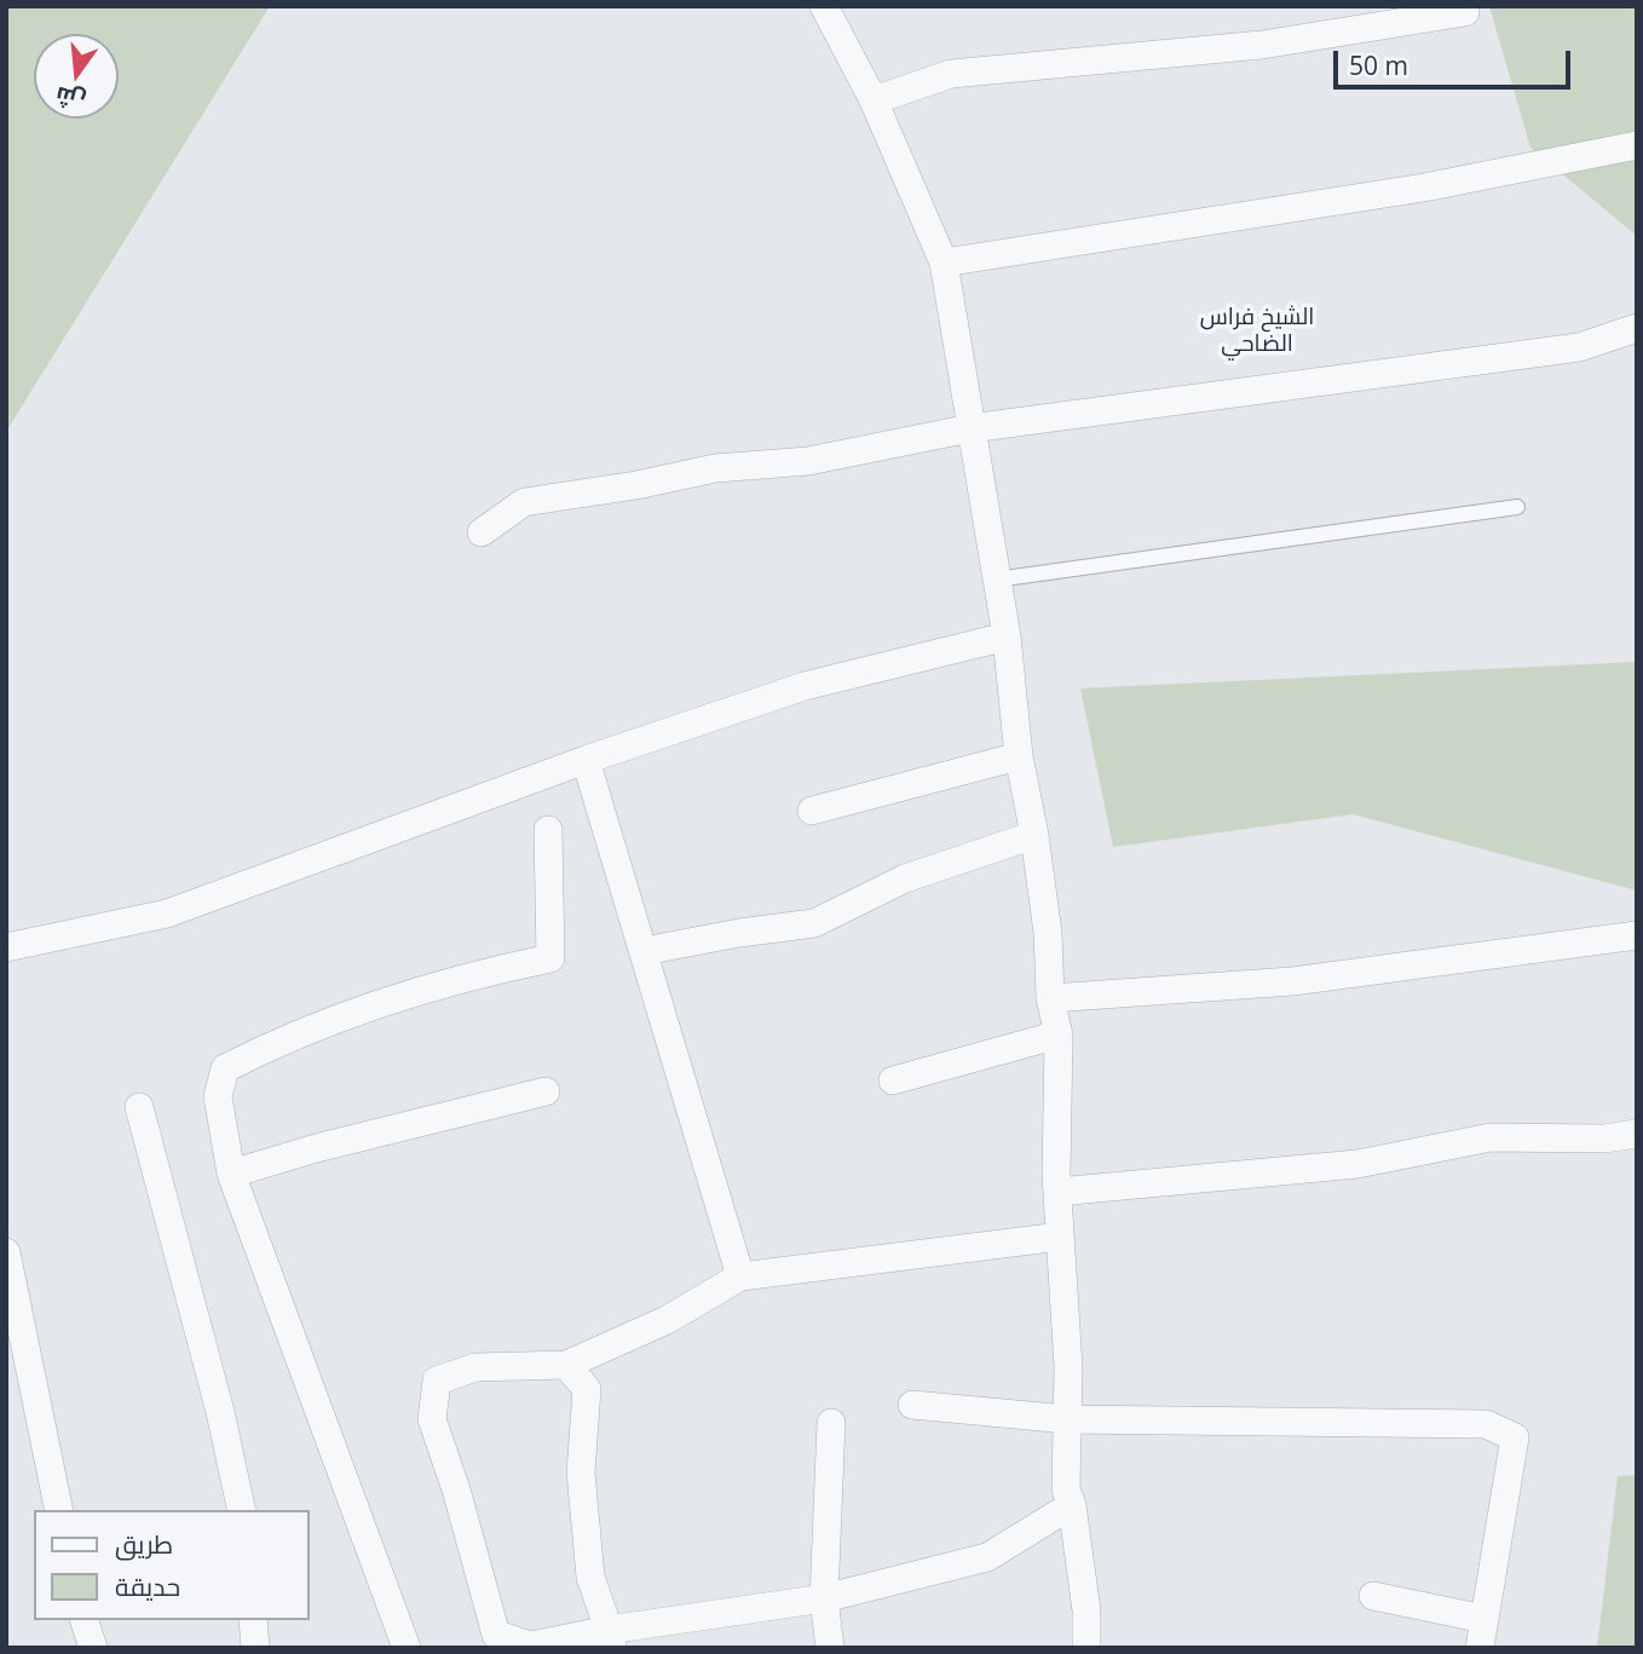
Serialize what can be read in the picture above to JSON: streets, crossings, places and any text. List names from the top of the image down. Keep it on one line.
{"districts":["الشيخ فراس الضاحي"],"legend":["طريق","حديقة"],"scale_bar":"50 m","north":"bottom"}
